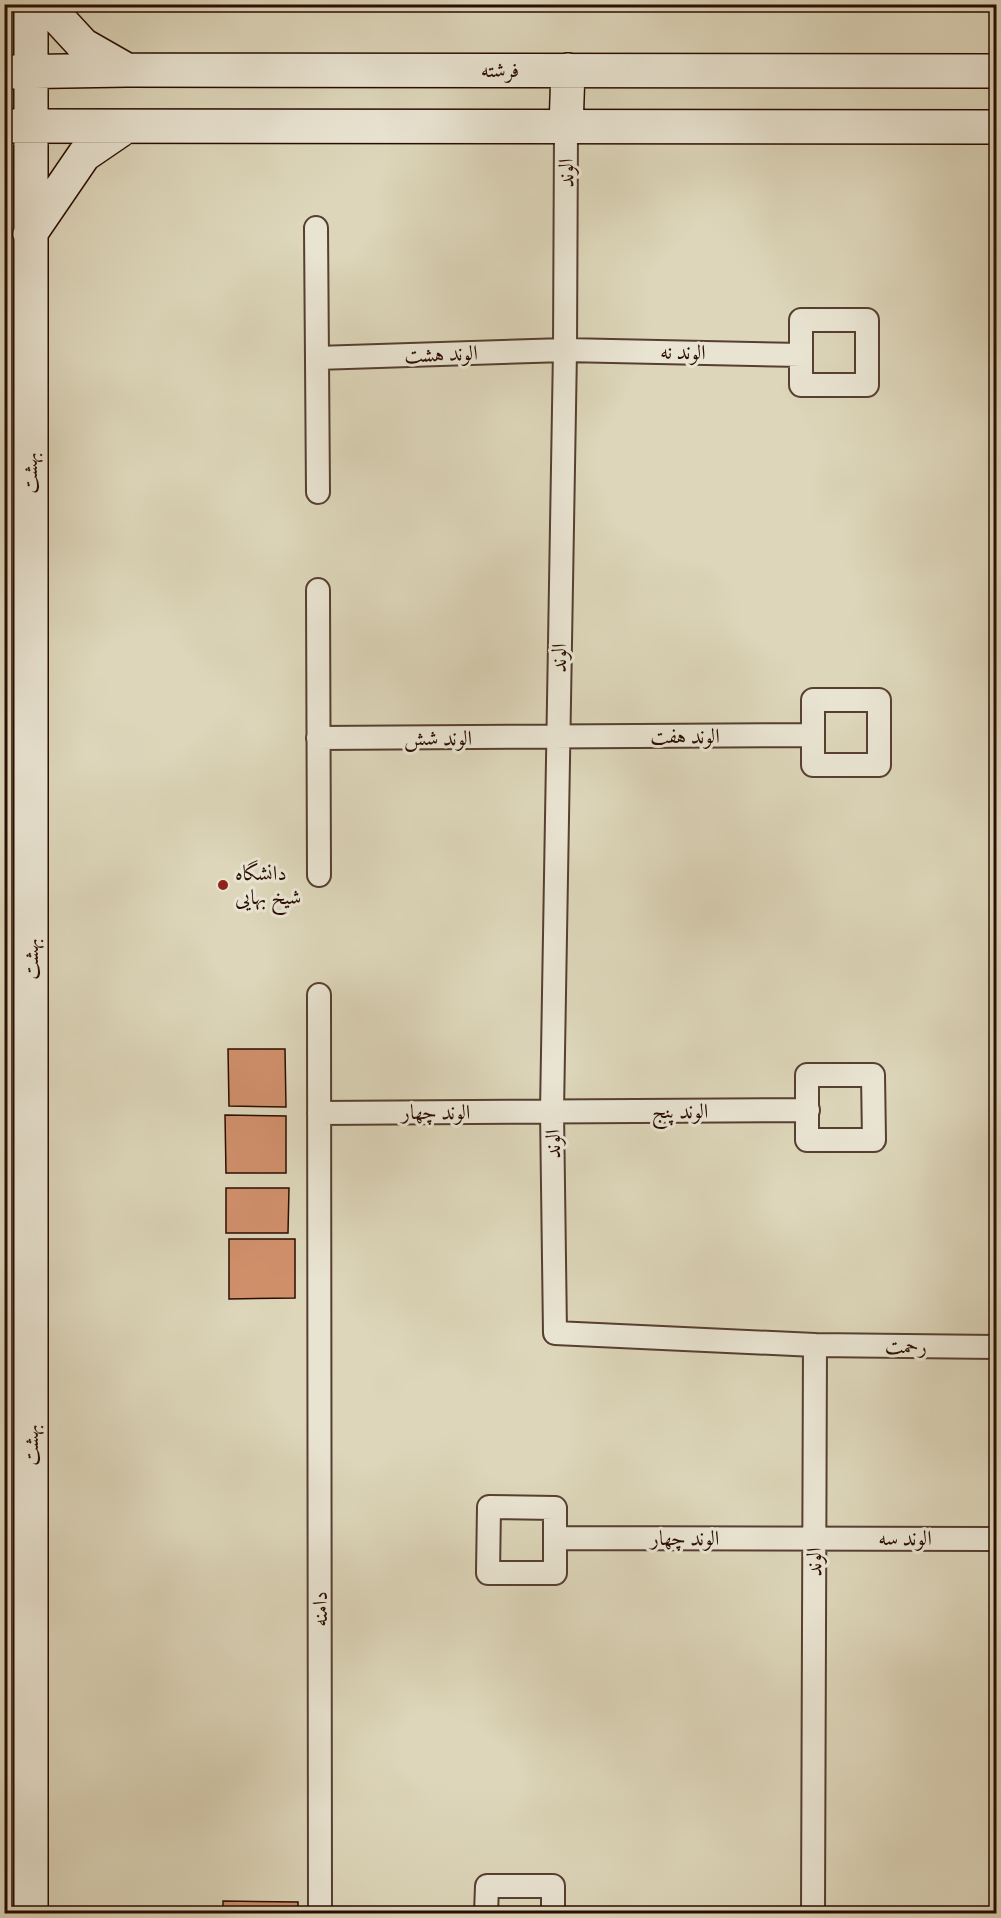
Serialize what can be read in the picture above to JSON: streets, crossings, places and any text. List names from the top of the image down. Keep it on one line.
{"streets":{"main road":["فرشته","بهشت"],"street":["الوند","الوند نه","الوند هشت","الوند هفت","الوند شش","الوند پنج","الوند چهار","رحمت","الوند سه","دامنه"]},"crossings":[["فرشته","بهشت"],["الوند","الوند نه"],["الوند","الوند هشت"],["الوند","الوند هفت"],["الوند","الوند شش"],["الوند","الوند پنج"],["الوند","الوند چهار"],["الوند","رحمت"],["الوند","الوند سه"],["الوند نه","الوند هشت"],["الوند هفت","الوند شش"],["الوند پنج","الوند چهار"],["الوند چهار","الوند سه"],["الوند چهار","دامنه"]],"places":["دانشگاه شیخ بهایی"]}
